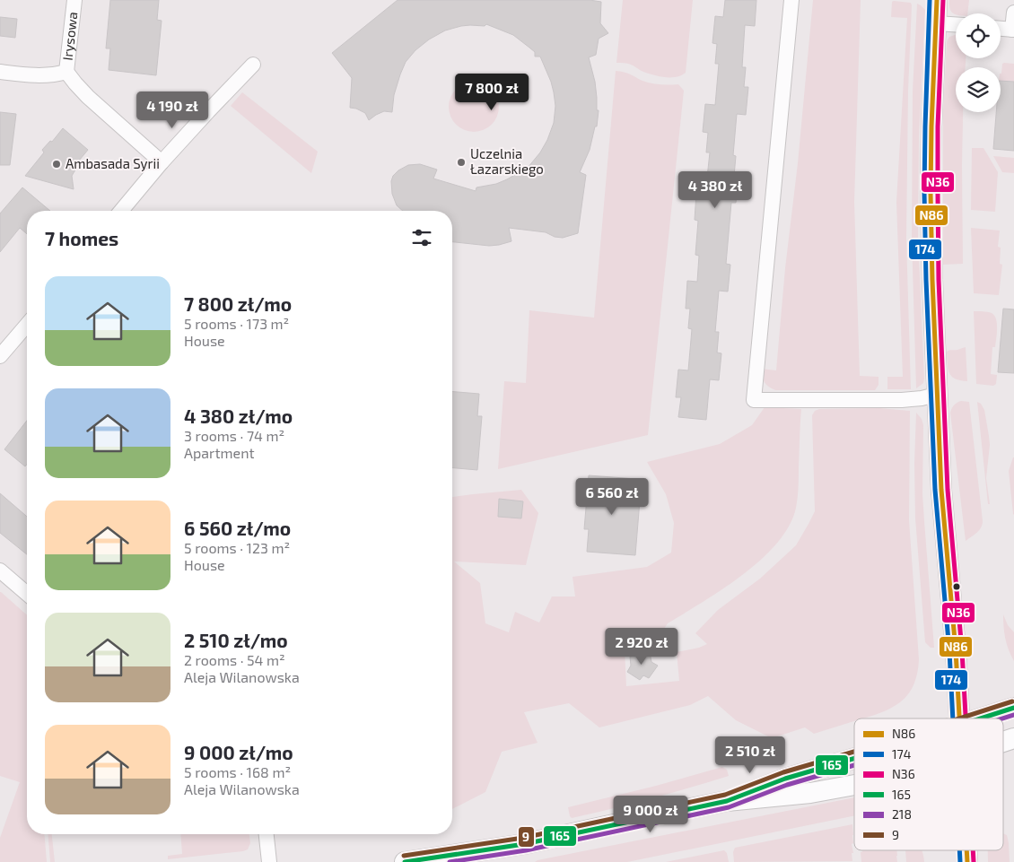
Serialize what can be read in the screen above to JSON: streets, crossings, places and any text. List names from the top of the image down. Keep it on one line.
{"streets":{"street":["Irysowa"]},"places":["Uczelnia Łazarskiego","Ambasada Syrii"],"lines":["transit line N86","transit line 174","transit line N36","transit line 9","transit line 165","transit line 218"],"legend":["N86","174","N36","165","218","9"],"page":{"price":["7 800 zł","4 190 zł","4 380 zł","6 560 zł","2 920 zł","2 510 zł","9 000 zł"],"heading":"7 homes","list":[{"name":"7 800 zł/mo","note":"5 rooms · 173 m² · House"},{"name":"4 380 zł/mo","note":"3 rooms · 74 m² · Apartment"},{"name":"6 560 zł/mo","note":"5 rooms · 123 m² · House"},{"name":"2 510 zł/mo","note":"2 rooms · 54 m² · Aleja Wilanowska"},{"name":"9 000 zł/mo","note":"5 rooms · 168 m² · Aleja Wilanowska"}]}}
